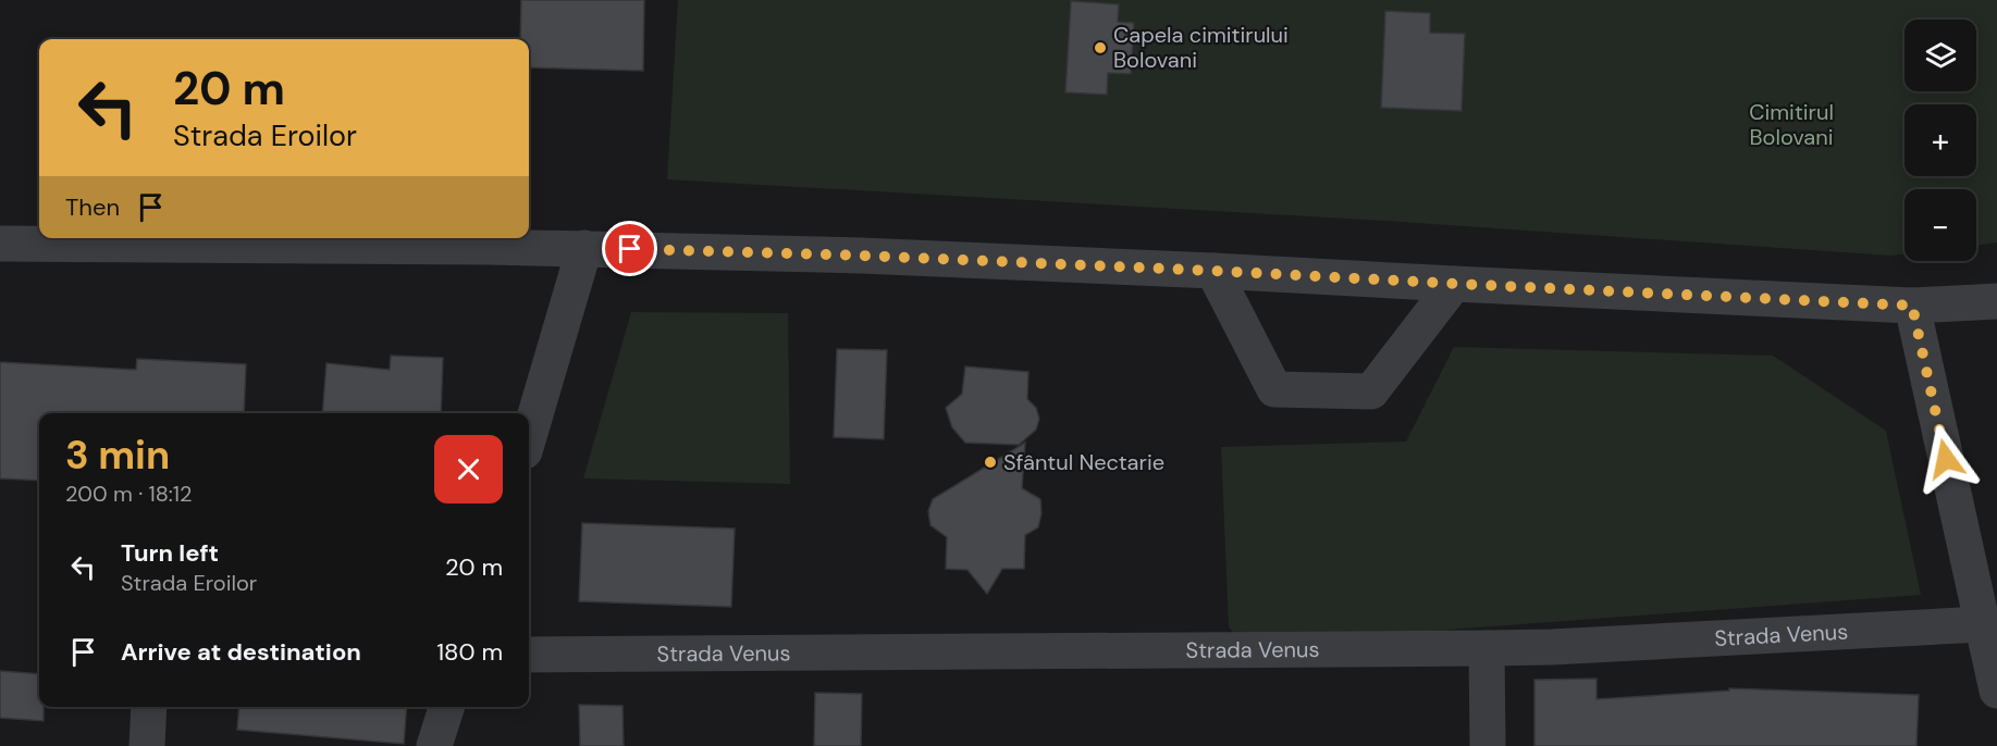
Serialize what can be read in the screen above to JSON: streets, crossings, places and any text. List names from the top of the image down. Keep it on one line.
{"streets":{"street":["Strada Venus"]},"parks":["Cimitirul Bolovani"],"places":["Capela cimitirului Bolovani","Sfântul Nectarie"],"page":{"map_buttons":["+","−"],"turn":["20 m","Strada Eroilor"],"then":"Then","heading":["3 min","200 m · 18:12"],"list":[{"name":"Turn left","note":"Strada Eroilor","value":"20 m"},{"name":"Arrive at destination","value":"180 m"}]}}
